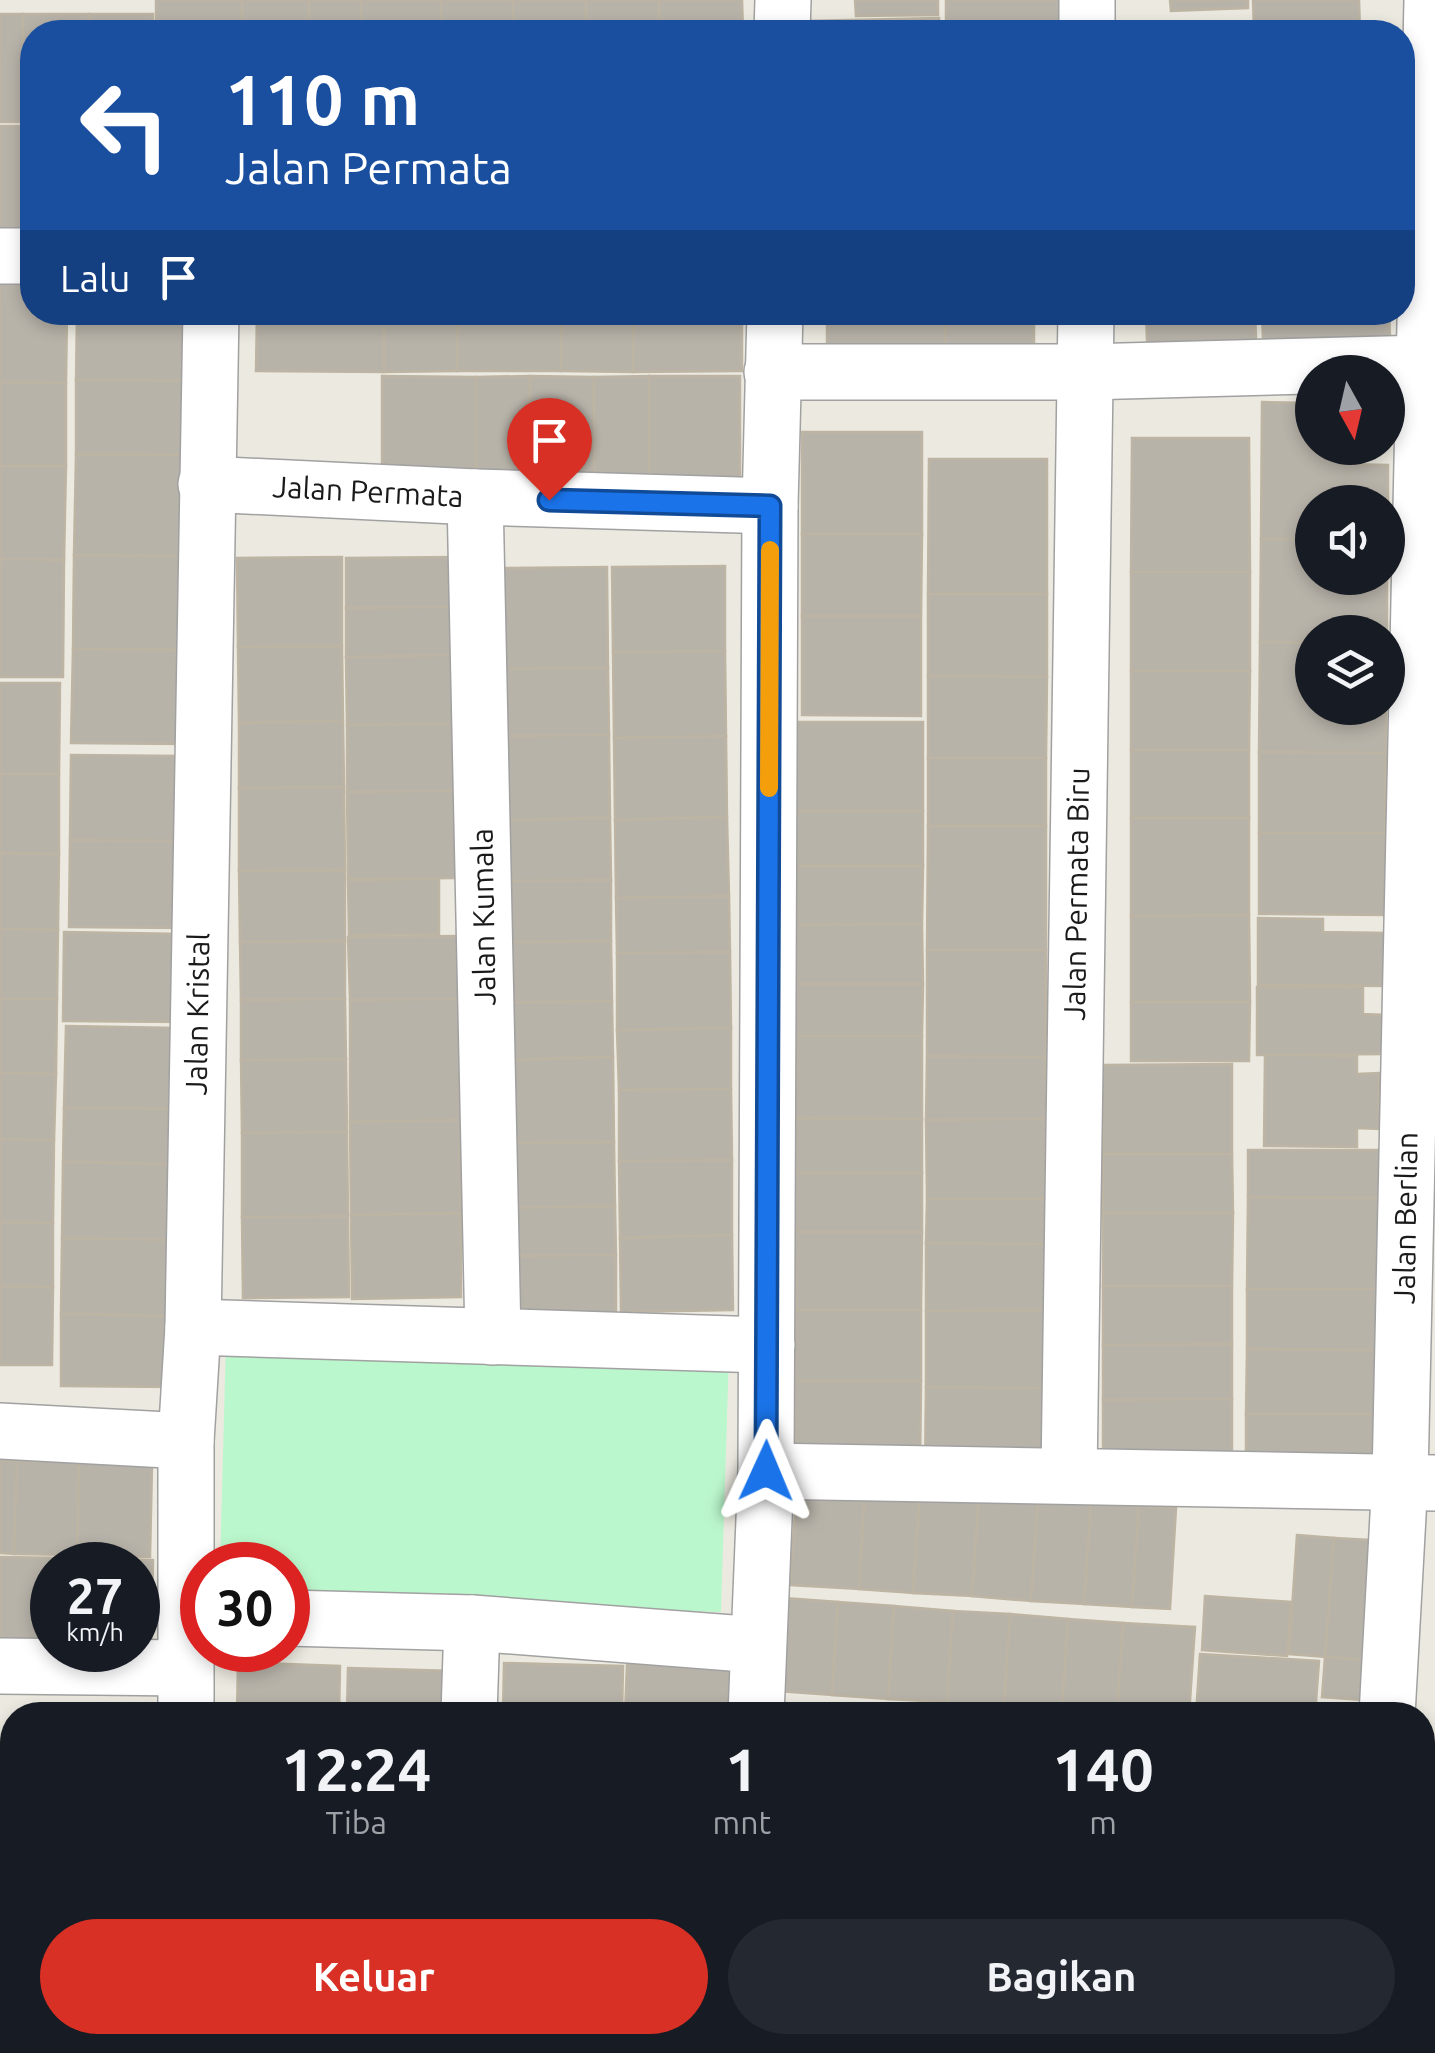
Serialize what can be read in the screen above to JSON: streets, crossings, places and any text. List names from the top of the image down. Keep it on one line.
{"streets":{"street":["Jalan Permata","Jalan Permata Biru","Jalan Kumala","Jalan Kristal","Jalan Berlian"]},"crossings":[["Jalan Permata","Jalan Kumala"],["Jalan Permata","Jalan Kristal"]],"north":"bottom","page":{"turn":["110 m","Jalan Permata"],"then":"Lalu","speed":"27 km/h","limit":"30","eta":["12:24","Tiba","1","mnt","140","m"],"buttons":["Keluar","Bagikan"]}}
